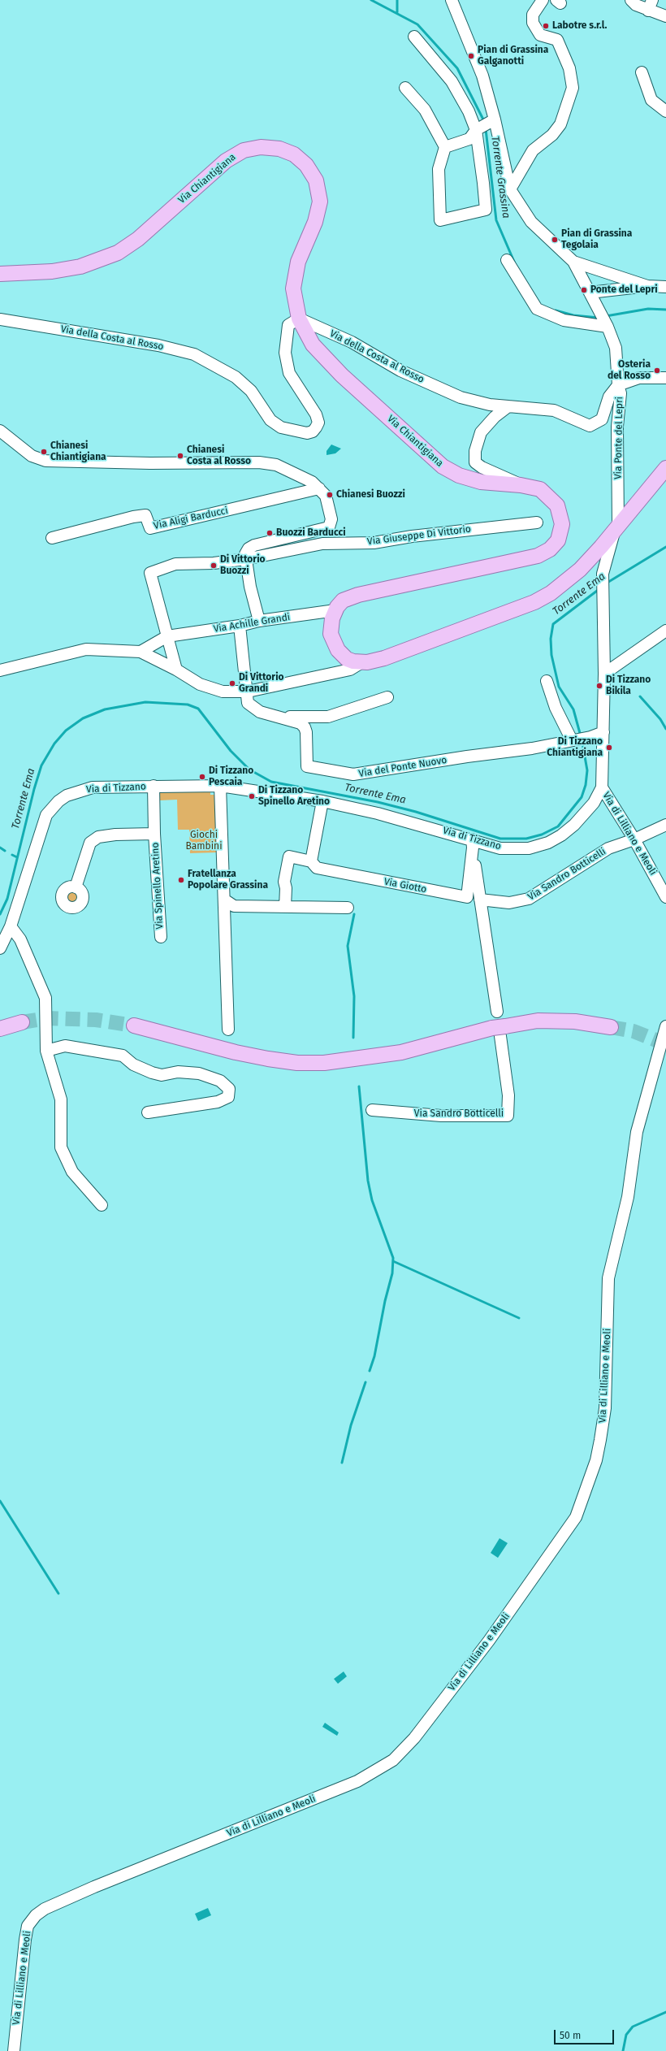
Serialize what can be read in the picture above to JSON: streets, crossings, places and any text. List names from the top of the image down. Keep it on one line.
{"streets":{"main road":["Via Chiantigiana"],"street":["Via della Costa al Rosso","Via Ponte del Lepri","Via Aligi Barducci","Via Giuseppe Di Vittorio","Via Achille Grandi","Via del Ponte Nuovo","Via di Tizzano","Via di Lilliano e Meoli","Via Sandro Botticelli","Via Spinello Aretino","Via Giotto"]},"crossings":[["Via Chiantigiana","Via della Costa al Rosso"],["Via Chiantigiana","Via Achille Grandi"],["Via della Costa al Rosso","Via Ponte del Lepri"],["Via Ponte del Lepri","Via di Tizzano"],["Via Giuseppe Di Vittorio","Via Achille Grandi"],["Via Achille Grandi","Via del Ponte Nuovo"],["Via del Ponte Nuovo","Via di Tizzano"],["Via di Tizzano","Via di Lilliano e Meoli"],["Via di Tizzano","Via Spinello Aretino"],["Via di Tizzano","Via Giotto"],["Via di Lilliano e Meoli","Via Sandro Botticelli"]],"water":["Torrente Grassina","Torrente Ema"],"parks":["Giochi Bambini"],"places":["Labotre s.r.l.","Pian di Grassina Galganotti","Pian di Grassina Tegolaia","Ponte del Lepri","Osteria del Rosso","Chianesi Chiantigiana","Chianesi Costa al Rosso","Chianesi Buozzi","Buozzi Barducci","Di Vittorio Buozzi","Di Vittorio Grandi","Di Tizzano Bikila","Di Tizzano Chiantigiana","Di Tizzano Pescaia","Di Tizzano Spinello Aretino","Fratellanza Popolare Grassina"],"scale_bar":"50 m"}
